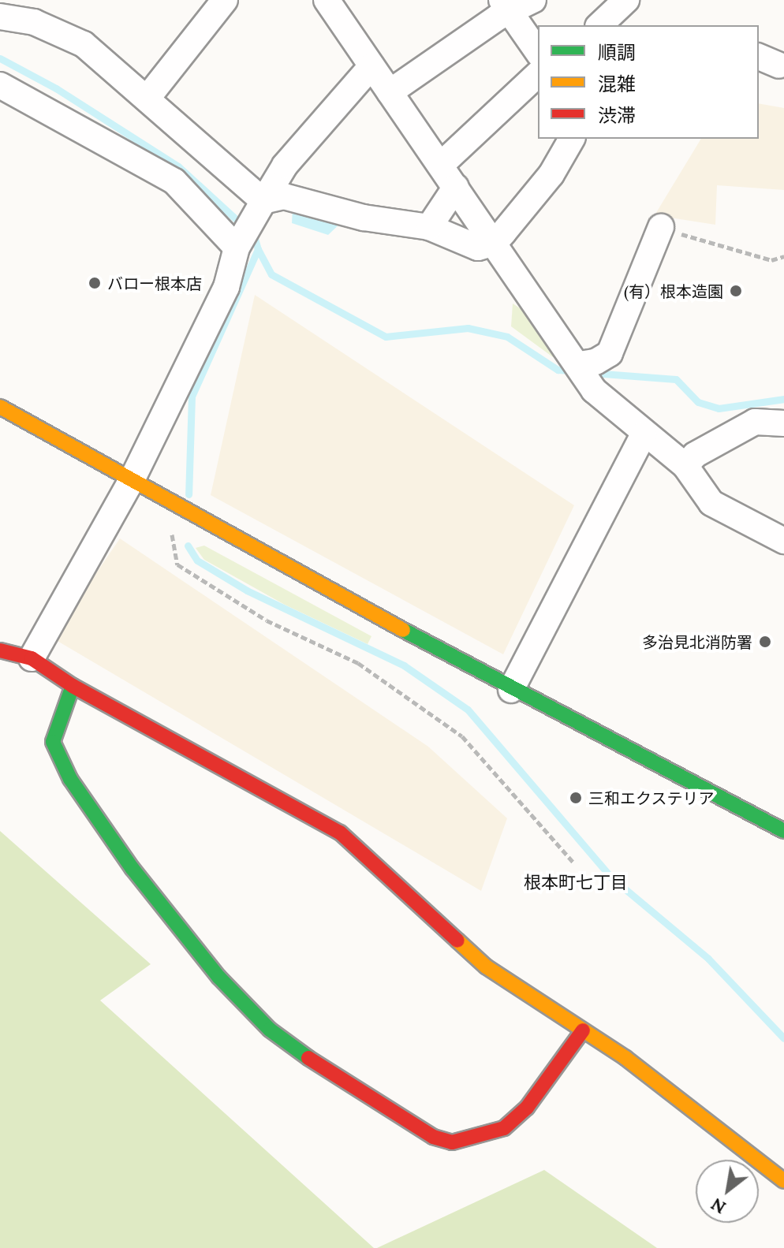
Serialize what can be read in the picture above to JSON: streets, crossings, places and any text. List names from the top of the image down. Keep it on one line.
{"districts":["根本町七丁目"],"places":["バロー根本店","(有）根本造園","多治見北消防署","三和エクステリア"],"legend":["順調","混雑","渋滞"],"north":"bottom left"}
